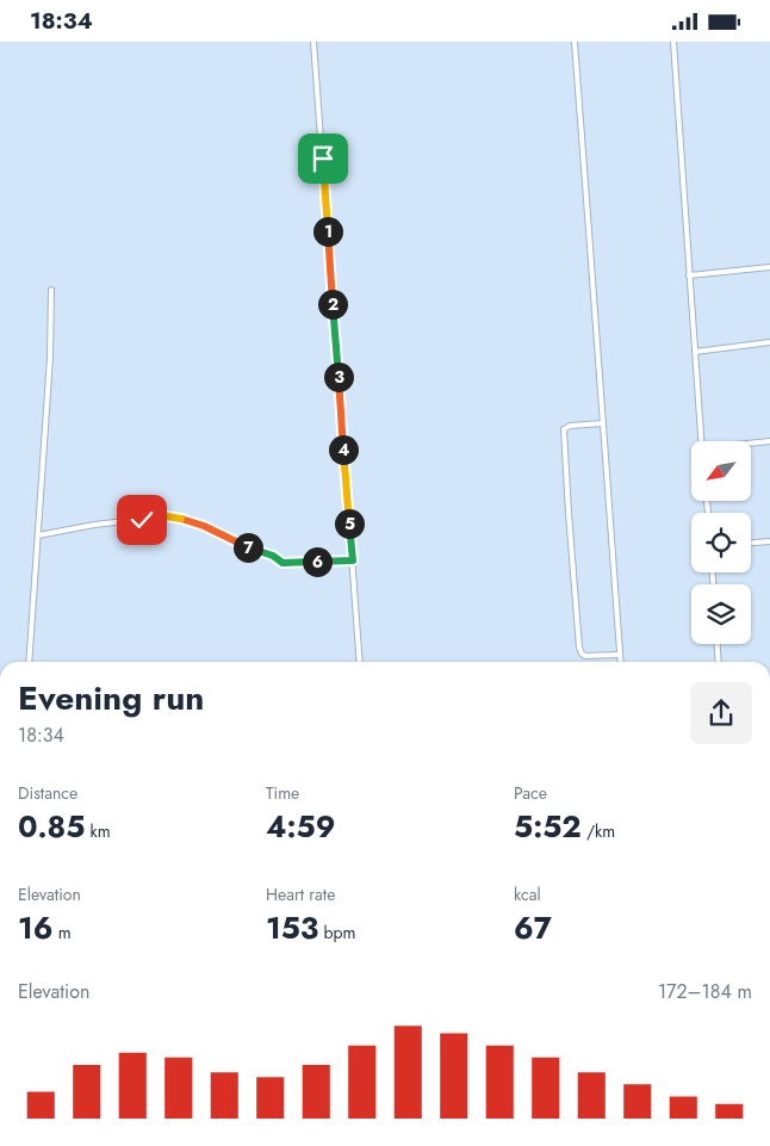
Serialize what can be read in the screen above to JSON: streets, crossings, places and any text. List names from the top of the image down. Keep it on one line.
{"north":"bottom left","page":{"status":"18:34","pins":["1","2","3","4","5","7","6"],"heading":["Evening run","18:34"],"stats":[["Distance","0.85 km"],["Time","4:59"],["Pace","5:52 /km"],["Elevation","16 m"],["Heart rate","153 bpm"],["kcal","67"]],"chart":["Elevation","172–184 m"]}}
